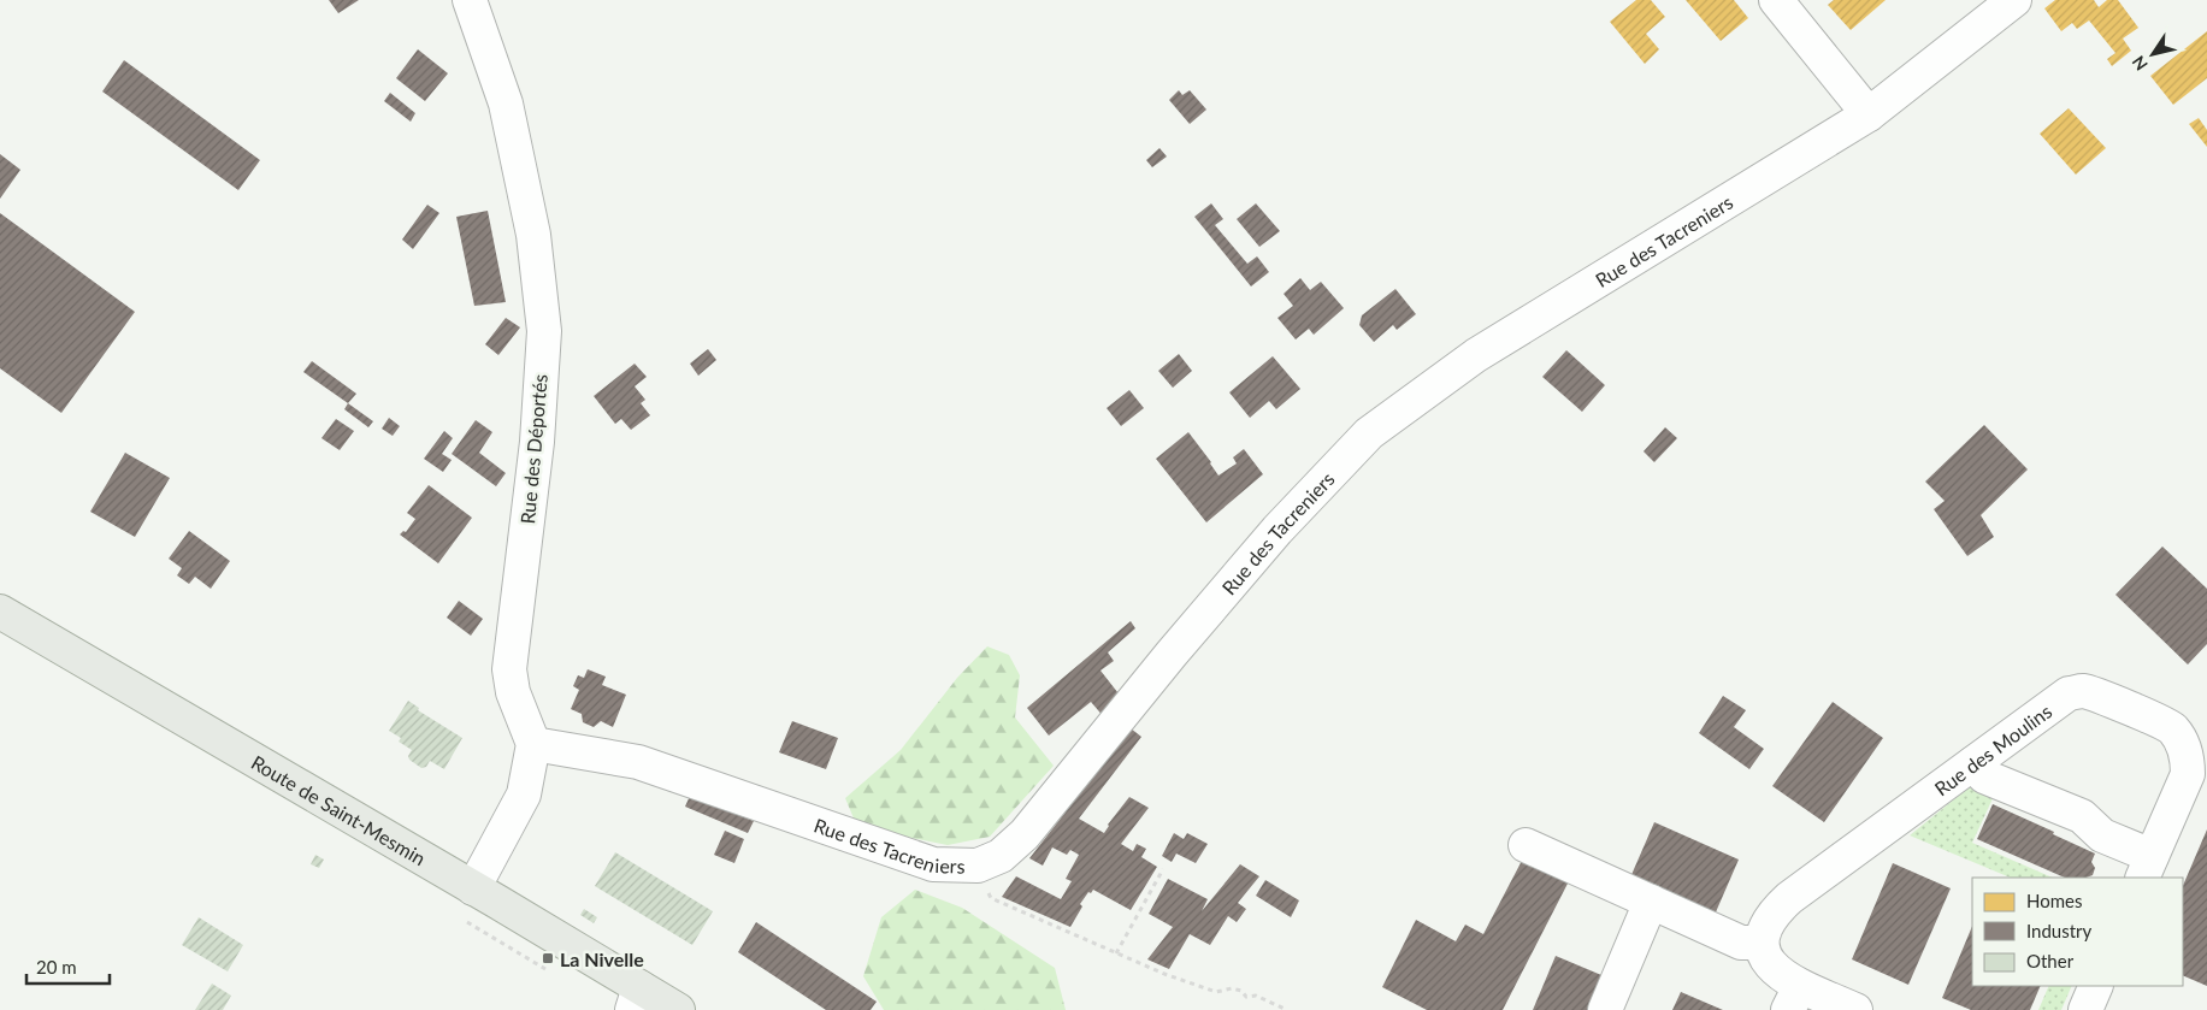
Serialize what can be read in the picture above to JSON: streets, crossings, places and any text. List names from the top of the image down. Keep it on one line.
{"streets":{"main road":["Route de Saint-Mesmin"],"street":["Rue des Tacreniers","Rue des Déportés","Rue des Moulins"]},"crossings":[["Rue des Tacreniers","Rue des Déportés"]],"places":{"transit":["La Nivelle"]},"legend":["Homes","Industry","Other"],"scale_bar":"20 m","north":"bottom left"}
